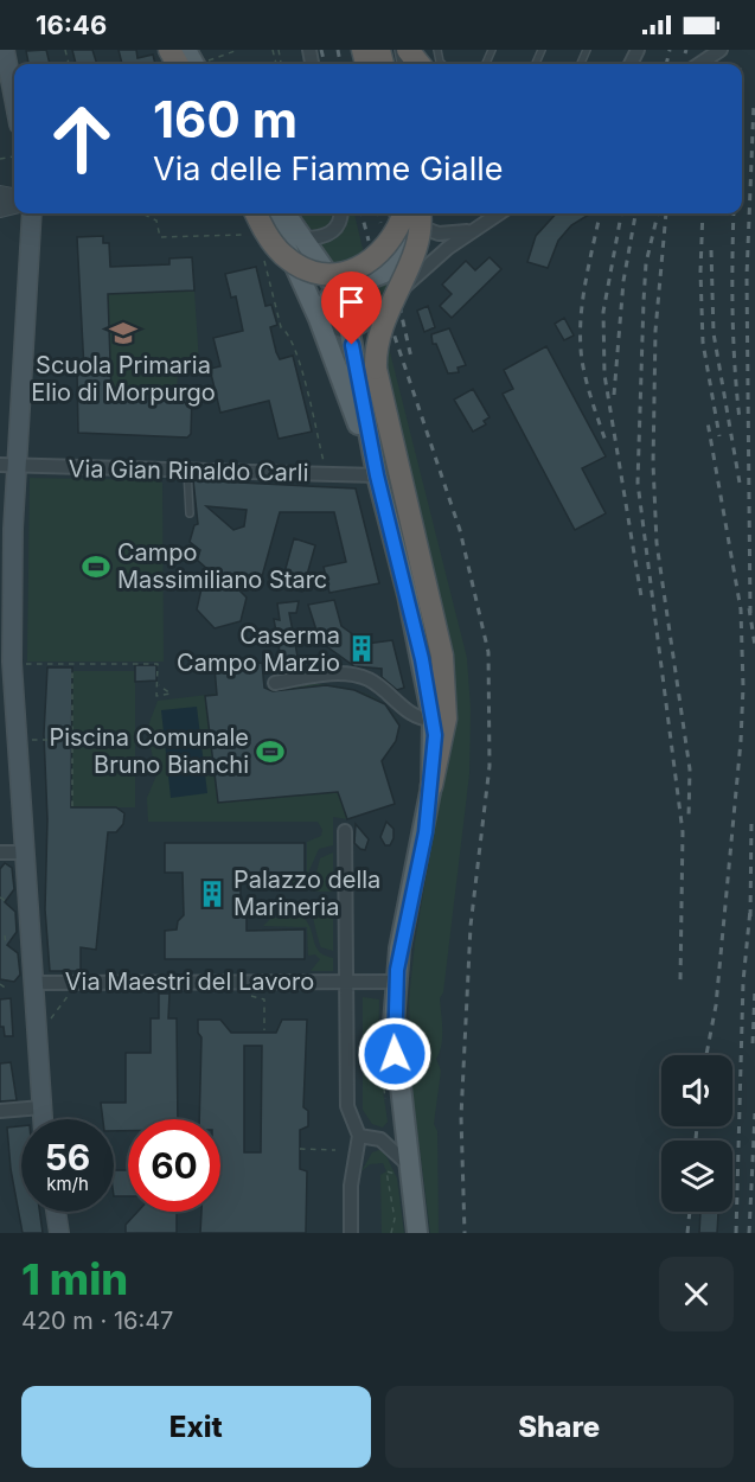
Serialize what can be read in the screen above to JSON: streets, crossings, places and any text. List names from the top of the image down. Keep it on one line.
{"streets":{"street":["Via Gian Rinaldo Carli","Via Maestri del Lavoro"]},"places":{"school or university":["Scuola Primaria Elio di Morpurgo"],"sports":["Campo Massimiliano Starc","Piscina Comunale Bruno Bianchi"],"building":["Caserma Campo Marzio","Palazzo della Marineria"]},"page":{"status":"16:46","turn":["160 m","Via delle Fiamme Gialle"],"speed":"56 km/h","limit":"60","heading":["1 min","420 m · 16:47"],"buttons":["Exit","Share"]}}
